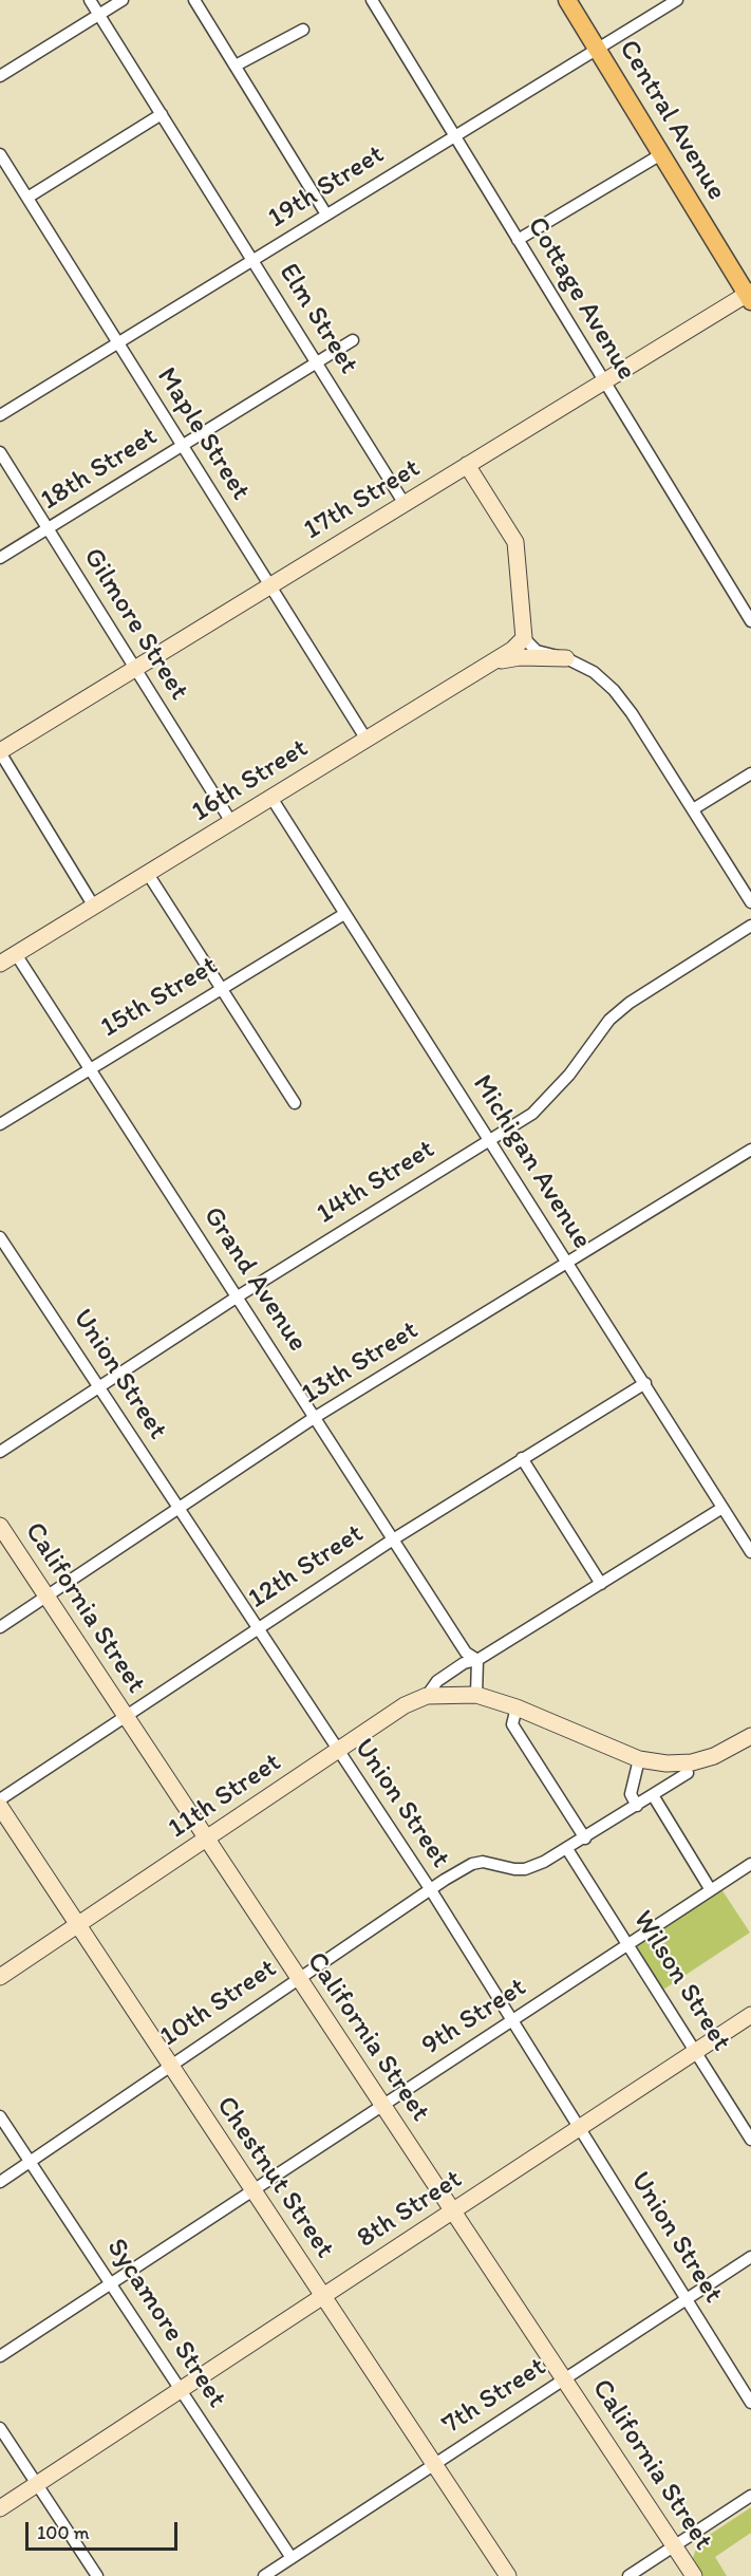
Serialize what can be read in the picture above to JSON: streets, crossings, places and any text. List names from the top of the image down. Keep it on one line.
{"streets":{"main road":["Central Avenue"],"street":["19th Street","Cottage Avenue","Elm Street","Maple Street","18th Street","17th Street","Gilmore Street","16th Street","15th Street","Michigan Avenue","14th Street","Grand Avenue","13th Street","Union Street","12th Street","California Street","11th Street","Wilson Street","10th Street","9th Street","Chestnut Street","8th Street","Sycamore Street","7th Street"]},"crossings":[["Central Avenue","19th Street"],["Central Avenue","17th Street"],["19th Street","Cottage Avenue"],["19th Street","Elm Street"],["19th Street","Maple Street"],["Cottage Avenue","17th Street"],["Elm Street","18th Street"],["Elm Street","17th Street"],["Maple Street","18th Street"],["Maple Street","17th Street"],["Maple Street","16th Street"],["18th Street","Gilmore Street"],["17th Street","Gilmore Street"],["Gilmore Street","16th Street"],["16th Street","Michigan Avenue"],["16th Street","Grand Avenue"],["15th Street","Michigan Avenue"],["15th Street","Grand Avenue"],["Michigan Avenue","14th Street"],["Michigan Avenue","13th Street"],["Michigan Avenue","12th Street"],["Michigan Avenue","11th Street"],["14th Street","Grand Avenue"],["14th Street","Union Street"],["Grand Avenue","13th Street"],["Grand Avenue","12th Street"],["Grand Avenue","11th Street"],["13th Street","Union Street"],["13th Street","California Street"],["Union Street","12th Street"],["Union Street","11th Street"],["Union Street","10th Street"],["Union Street","9th Street"],["Union Street","8th Street"],["Union Street","7th Street"],["12th Street","California Street"],["California Street","11th Street"],["California Street","10th Street"],["California Street","9th Street"],["California Street","8th Street"],["California Street","7th Street"],["11th Street","Chestnut Street"],["Wilson Street","10th Street"],["Wilson Street","9th Street"],["Wilson Street","8th Street"],["10th Street","Chestnut Street"],["10th Street","Sycamore Street"],["9th Street","Chestnut Street"],["9th Street","Sycamore Street"],["Chestnut Street","8th Street"],["Chestnut Street","7th Street"],["8th Street","Sycamore Street"],["Sycamore Street","7th Street"]],"scale_bar":"100 m"}
